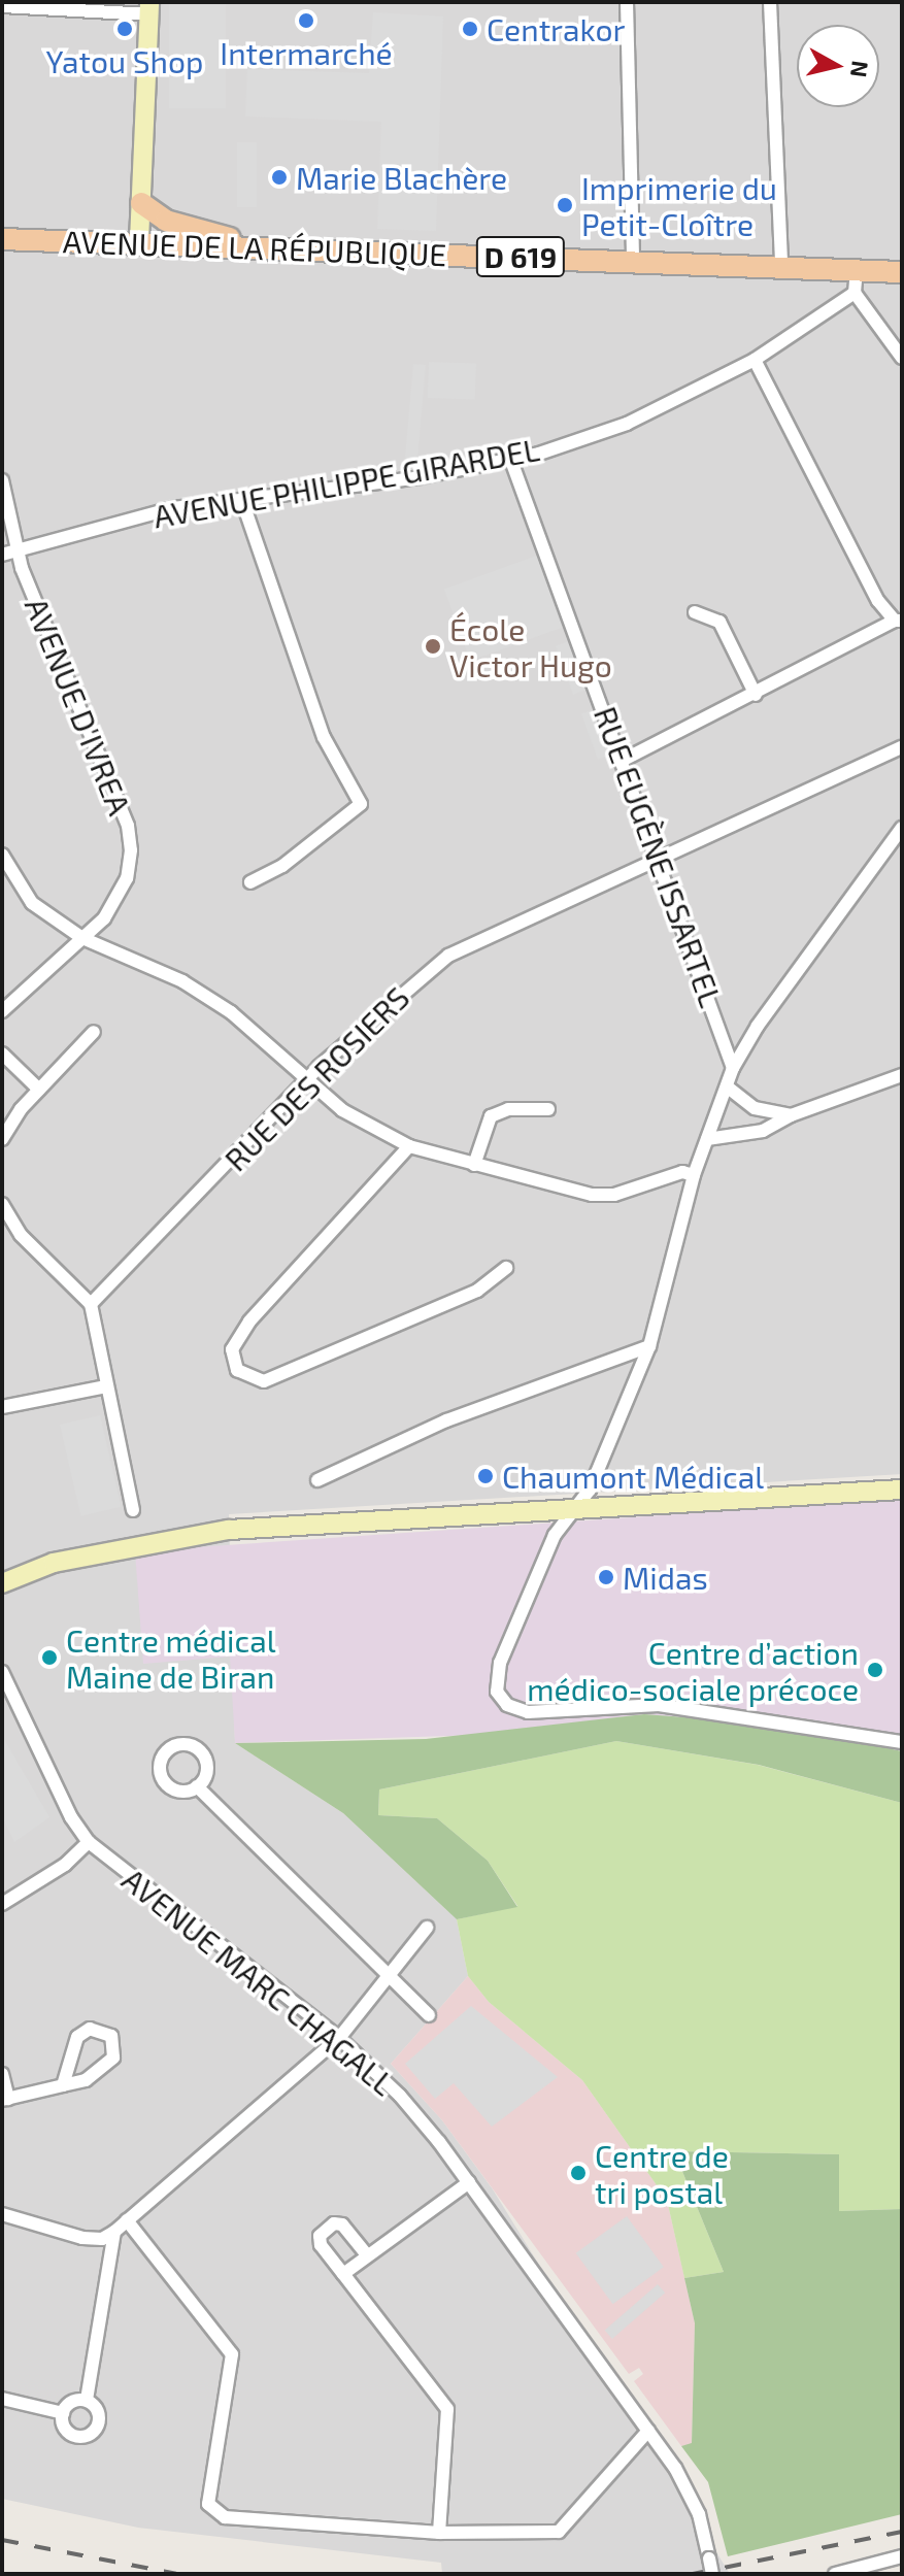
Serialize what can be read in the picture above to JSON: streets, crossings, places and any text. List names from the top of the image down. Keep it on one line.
{"streets":{"main road":["AVENUE DE LA RÉPUBLIQUE","D 619"],"street":["AVENUE PHILIPPE GIRARDEL","AVENUE D'IVREA","RUE EUGÈNE ISSARTEL","RUE DES ROSIERS","AVENUE MARC CHAGALL"]},"crossings":[["AVENUE PHILIPPE GIRARDEL","AVENUE D'IVREA"],["AVENUE PHILIPPE GIRARDEL","RUE EUGÈNE ISSARTEL"],["RUE EUGÈNE ISSARTEL","RUE DES ROSIERS"]],"places":["Intermarché","Yatou Shop","Centrakor","Marie Blachère","Imprimerie du Petit-Cloître","École Victor Hugo","Chaumont Médical","Midas","Centre médical Maine de Biran","Centre d’action médico-sociale précoce","Centre de tri postal"],"north":"right"}
